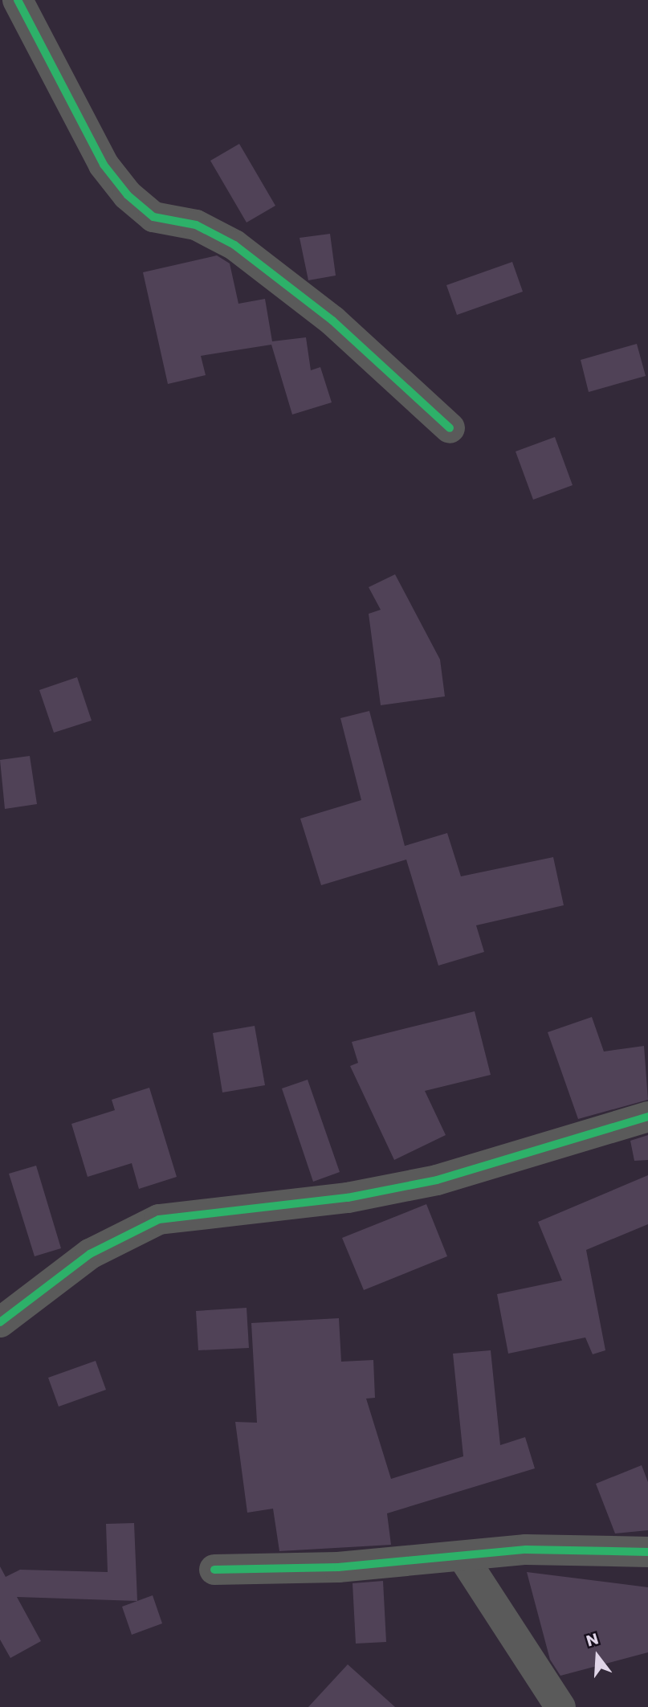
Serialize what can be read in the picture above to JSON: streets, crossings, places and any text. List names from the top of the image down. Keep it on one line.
{"north":"top"}
